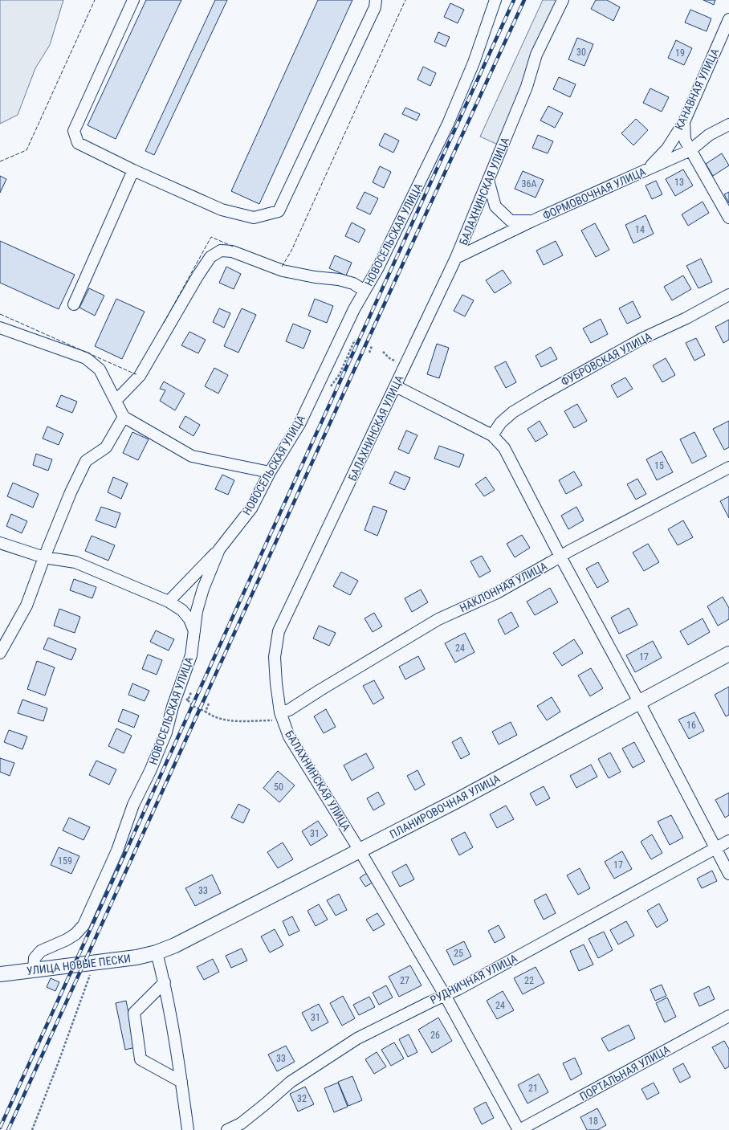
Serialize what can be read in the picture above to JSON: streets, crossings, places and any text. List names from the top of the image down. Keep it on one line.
{"streets":{"main road":["ПЛАНИРОВОЧНАЯ УЛИЦА","УЛИЦА НОВЫЕ ПЕСКИ"],"street":["КАНАВНАЯ УЛИЦА","БАЛАХНИНСКАЯ УЛИЦА","ФОРМОВОЧНАЯ УЛИЦА","НОВОСЕЛЬСКАЯ УЛИЦА","ФУБРОВСКАЯ УЛИЦА","НАКЛОННАЯ УЛИЦА","РУДНИЧНАЯ УЛИЦА","ПОРТАЛЬНАЯ УЛИЦА"]},"crossings":[["КАНАВНАЯ УЛИЦА","ФОРМОВОЧНАЯ УЛИЦА"],["БАЛАХНИНСКАЯ УЛИЦА","ФОРМОВОЧНАЯ УЛИЦА"],["БАЛАХНИНСКАЯ УЛИЦА","НАКЛОННАЯ УЛИЦА"],["БАЛАХНИНСКАЯ УЛИЦА","ПЛАНИРОВОЧНАЯ УЛИЦА"],["БАЛАХНИНСКАЯ УЛИЦА","РУДНИЧНАЯ УЛИЦА"],["БАЛАХНИНСКАЯ УЛИЦА","ПОРТАЛЬНАЯ УЛИЦА"],["НОВОСЕЛЬСКАЯ УЛИЦА","УЛИЦА НОВЫЕ ПЕСКИ"],["ПЛАНИРОВОЧНАЯ УЛИЦА","УЛИЦА НОВЫЕ ПЕСКИ"]],"house_numbers":["30","19","13","36А","14","15","24","17","16","50","31","159","17","33","25","27","22","24","31","26","33","21","32","18"]}
